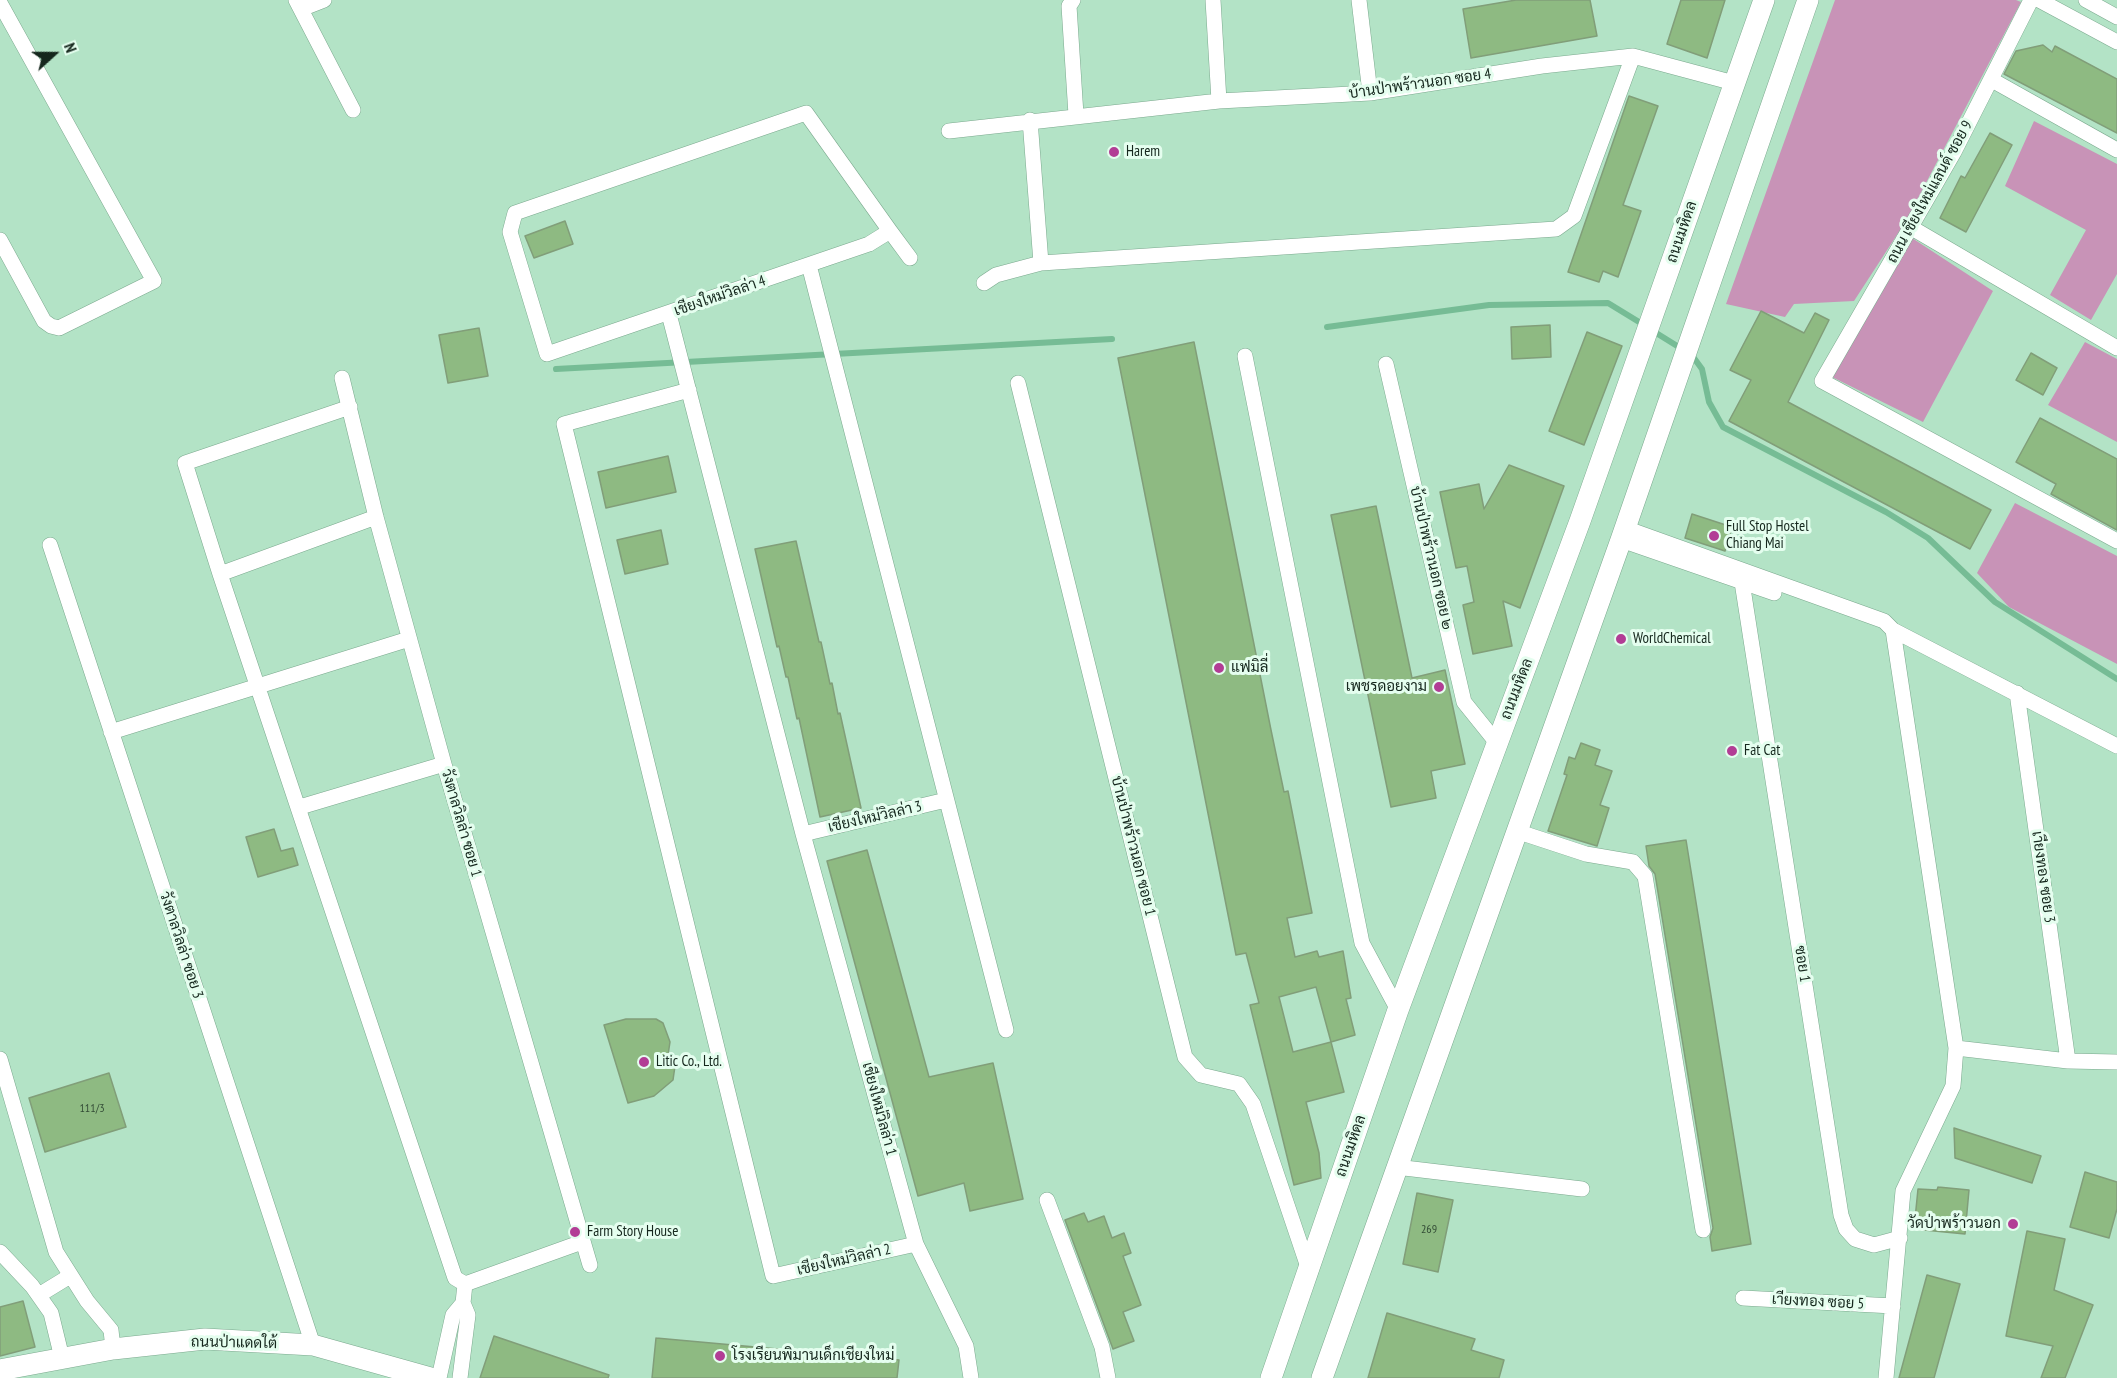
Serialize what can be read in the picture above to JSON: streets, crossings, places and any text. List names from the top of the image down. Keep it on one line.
{"streets":{"main road":["ถนนมหิดล","ถนนป่าแดดใต้"],"street":["บ้านป่าพร้าวนอก ซอย 4","ถนน เชียงใหม่แลนด์ ซอย 9","เชียงใหม่วิลล่า 4","บ้านป่าพร้าวนอก ซอย ๒","เชียงใหม่วิลล่า 3","วังตาลวิลล่า ซอย 1","บ้านป่าพร้าวนอก ซอย 1","เาียงทอง ซอย 3","วังตาลวิลล่า ซอย 3","ซอย 1","เชียงใหม่วิลล่า 1","เชียงใหม่วิลล่า 2","เาียงทอง ซอย 5"]},"crossings":[["บ้านป่าพร้าวนอก ซอย 4","ถนนมหิดล"],["ถนนมหิดล","บ้านป่าพร้าวนอก ซอย ๒"],["ถนนมหิดล","บ้านป่าพร้าวนอก ซอย 1"],["เชียงใหม่วิลล่า 4","เชียงใหม่วิลล่า 1"],["เชียงใหม่วิลล่า 3","เชียงใหม่วิลล่า 1"],["วังตาลวิลล่า ซอย 3","ถนนป่าแดดใต้"],["เชียงใหม่วิลล่า 1","เชียงใหม่วิลล่า 2"]],"places":["Harem","Full Stop Hostel Chiang Mai","WorldChemical","แฟมิลี่","เพชรดอยงาม","Fat Cat","Litic Co., Ltd.","วัดป่าพร้าวนอก","Farm Story House","โรงเรียนพิมานเด็กเชียงใหม่"],"house_numbers":["111/3","269"],"north":"right"}
